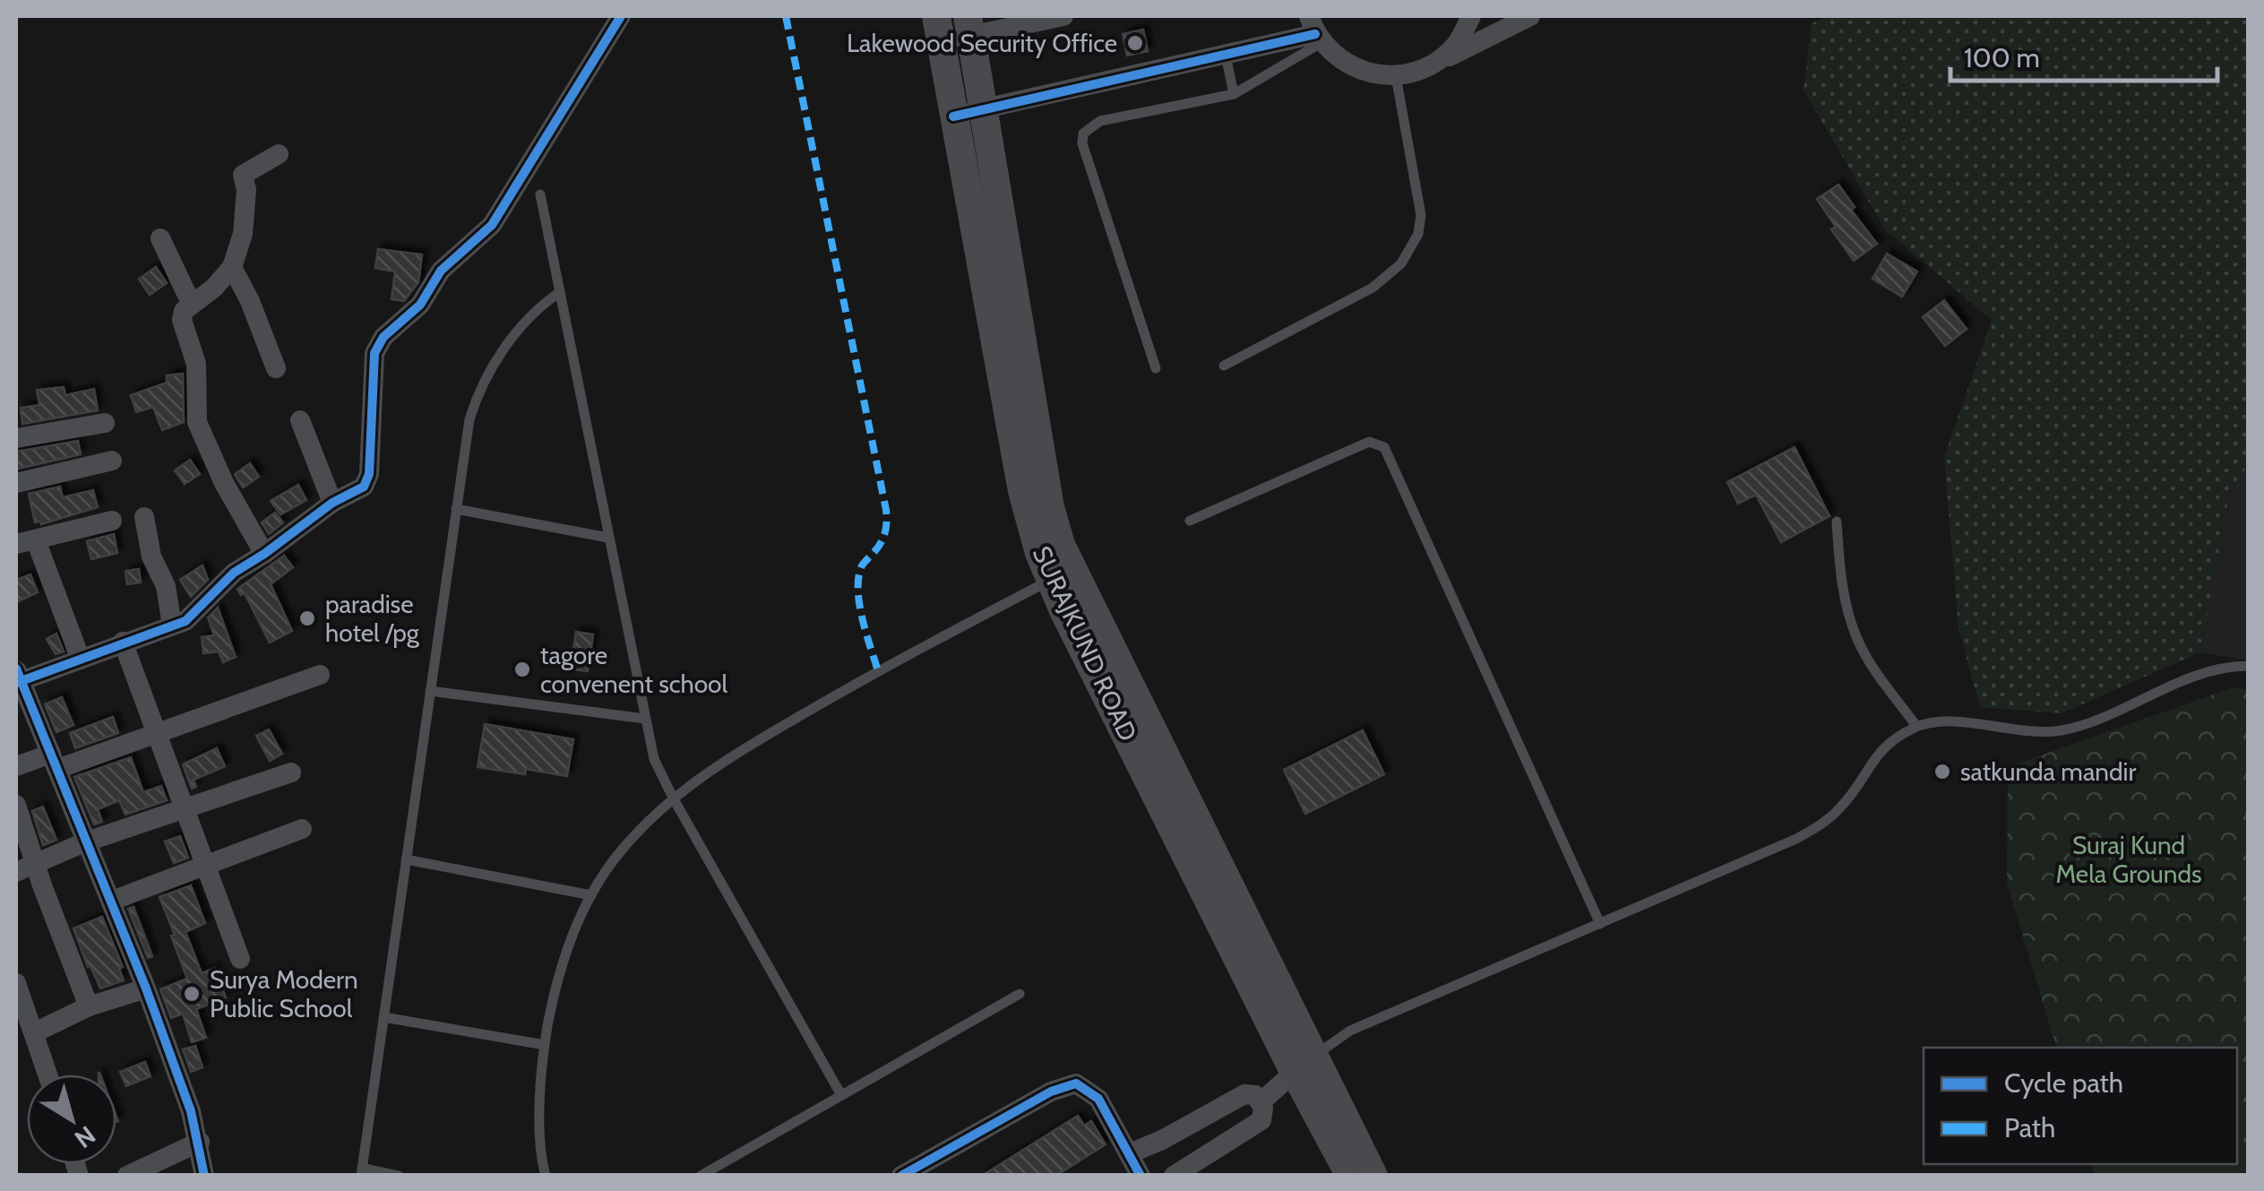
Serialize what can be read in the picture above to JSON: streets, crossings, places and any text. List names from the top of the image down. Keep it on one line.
{"streets":{"main road":["SURAJKUND ROAD"]},"parks":["Suraj Kund Mela Grounds"],"places":["Lakewood Security Office","paradise hotel /pg","tagore convenent school","satkunda mandir","Surya Modern Public School"],"legend":["Cycle path","Path"],"scale_bar":"100 m","north":"bottom right"}
